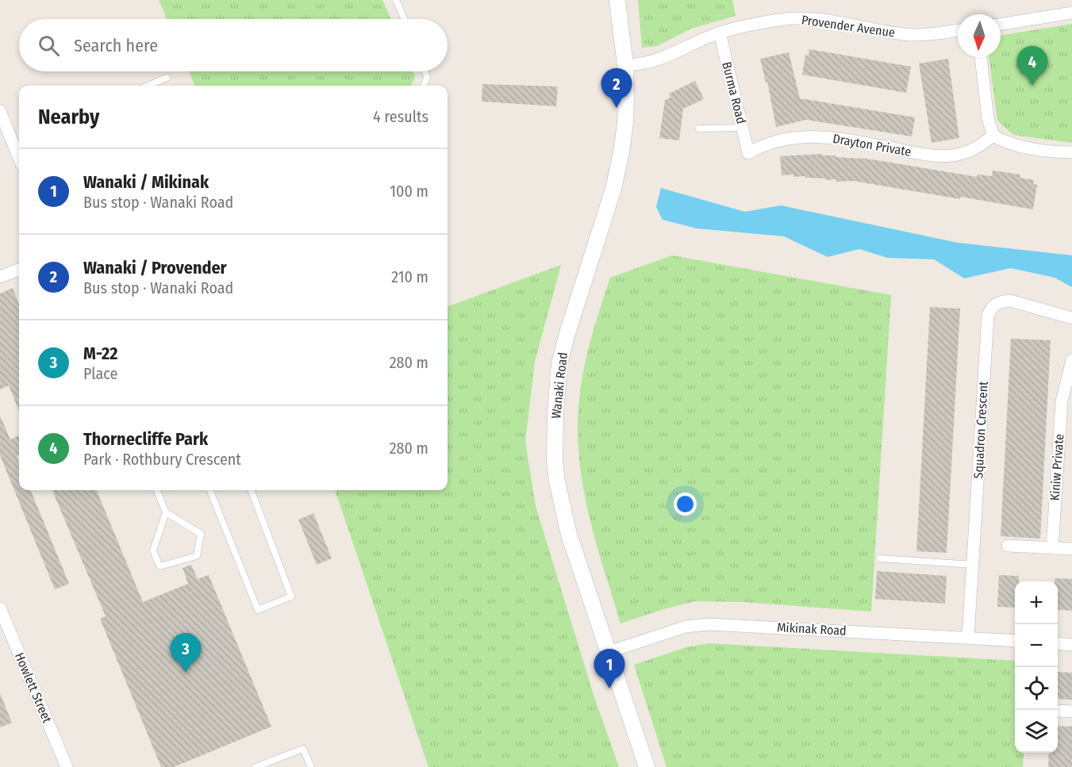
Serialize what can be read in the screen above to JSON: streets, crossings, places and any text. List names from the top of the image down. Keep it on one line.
{"streets":{"street":["Provender Avenue","Burma Road","Drayton Private","Wanaki Road","Squadron Crescent","Kiniw Private","Mikinak Road","Howlett Street"]},"crossings":[["Provender Avenue","Burma Road"],["Provender Avenue","Wanaki Road"],["Burma Road","Drayton Private"],["Wanaki Road","Mikinak Road"],["Squadron Crescent","Mikinak Road"]],"north":"bottom","page":{"search":"Search here","pins":["4","2","3","1"],"heading":["Nearby","4 results"],"list":[{"mark":"1","name":"Wanaki / Mikinak","note":"Bus stop · Wanaki Road","value":"100 m"},{"mark":"2","name":"Wanaki / Provender","note":"Bus stop · Wanaki Road","value":"210 m"},{"mark":"3","name":"M-22","note":"Place","value":"280 m"},{"mark":"4","name":"Thornecliffe Park","note":"Park · Rothbury Crescent","value":"280 m"}],"map_buttons":["+","−"]}}
